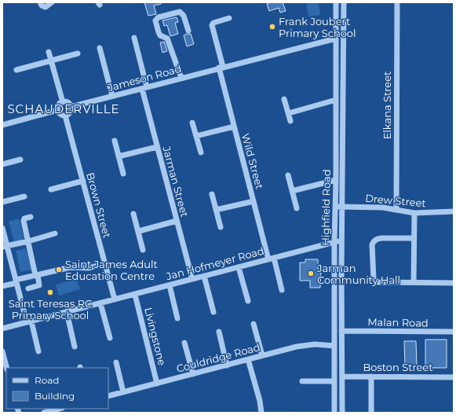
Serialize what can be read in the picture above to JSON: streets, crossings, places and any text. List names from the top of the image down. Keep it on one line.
{"streets":{"street":["Jameson Road","Elkana Street","Wild Street","Jarman Street","Drew Street","Brown Street","Highfield Road","Jan Hofmeyer Road","Malan Road","Livingstone","Couldridge Road","Boston Street"]},"crossings":[["Jameson Road","Wild Street"],["Jameson Road","Jarman Street"],["Jameson Road","Brown Street"],["Jameson Road","Highfield Road"],["Elkana Street","Drew Street"],["Wild Street","Jan Hofmeyer Road"],["Jarman Street","Jan Hofmeyer Road"],["Drew Street","Highfield Road"],["Brown Street","Jan Hofmeyer Road"],["Highfield Road","Jan Hofmeyer Road"],["Highfield Road","Malan Road"],["Highfield Road","Couldridge Road"],["Highfield Road","Boston Street"],["Jan Hofmeyer Road","Livingstone"],["Livingstone","Couldridge Road"]],"districts":["SCHAUDERVILLE"],"places":["Frank Joubert Primary School","Saint James Adult Education Centre","Jarman Community Hall","Saint Teresas RC Primary School"],"legend":["Road","Building"]}
